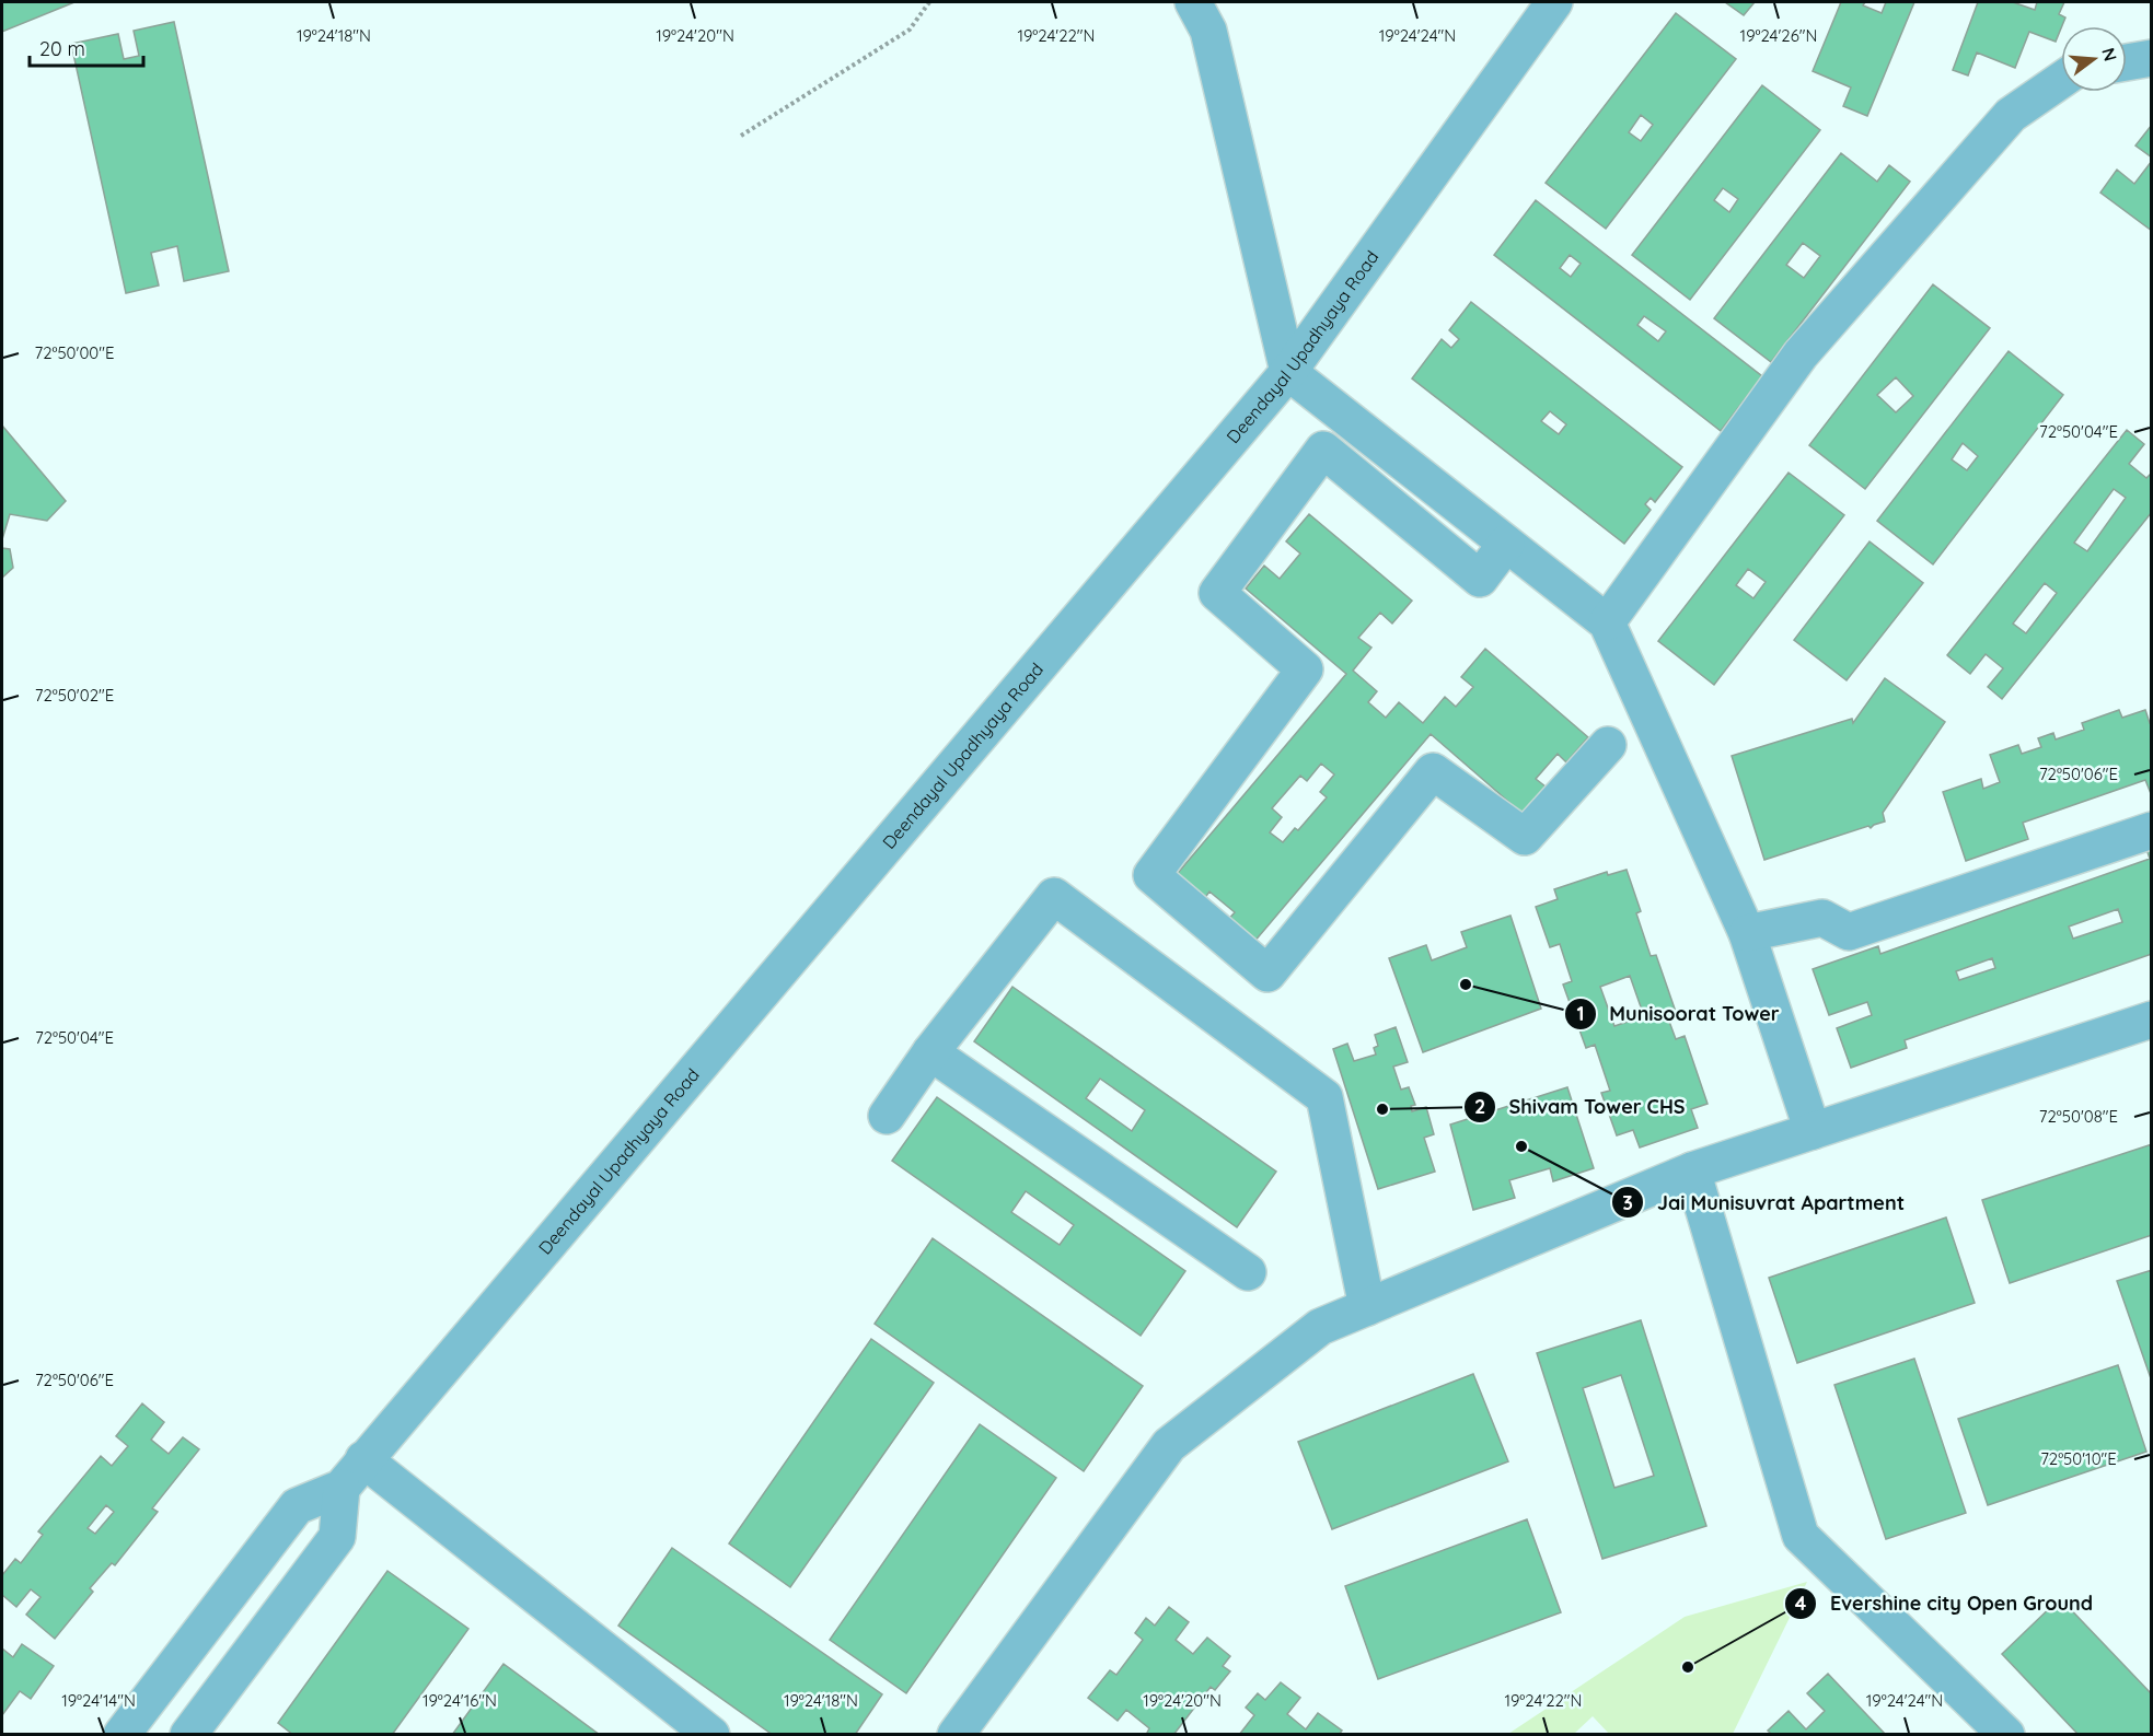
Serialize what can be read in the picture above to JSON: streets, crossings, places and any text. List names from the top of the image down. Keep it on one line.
{"streets":{"street":["Deendayal Upadhyaya Road"]},"places":["Munisoorat Tower","Shivam Tower CHS","Jai Munisuvrat Apartment","Evershine city Open Ground"],"scale_bar":"20 m","north":"right","coordinates":["19°24'18\"N","19°24'20\"N","19°24'22\"N","19°24'24\"N","19°24'26\"N","72°50'00\"E","72°50'04\"E","72°50'02\"E","72°50'06\"E","72°50'08\"E","72°50'10\"E","19°24'14\"N","19°24'16\"N"]}
